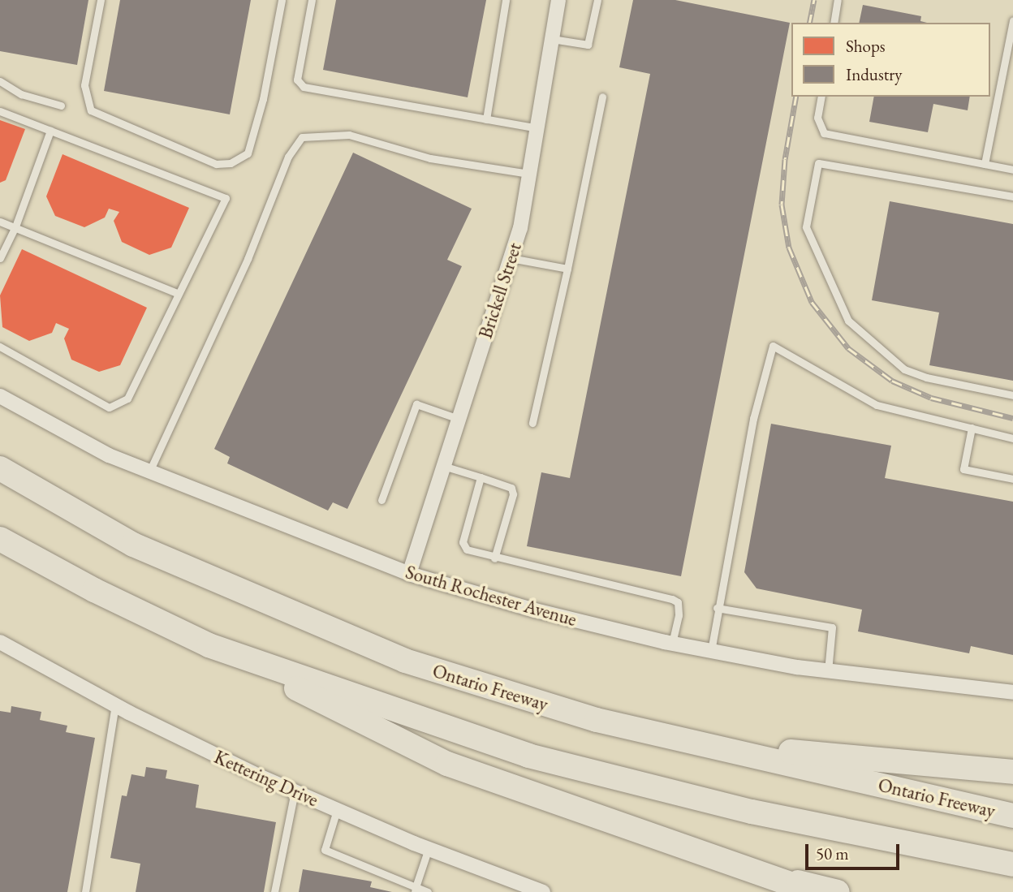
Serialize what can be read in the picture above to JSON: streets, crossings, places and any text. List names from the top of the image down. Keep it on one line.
{"streets":{"highway":["Ontario Freeway"],"street":["Brickell Street","South Rochester Avenue","Kettering Drive"]},"crossings":[["Brickell Street","South Rochester Avenue"]],"legend":["Shops","Industry"],"scale_bar":"50 m"}
